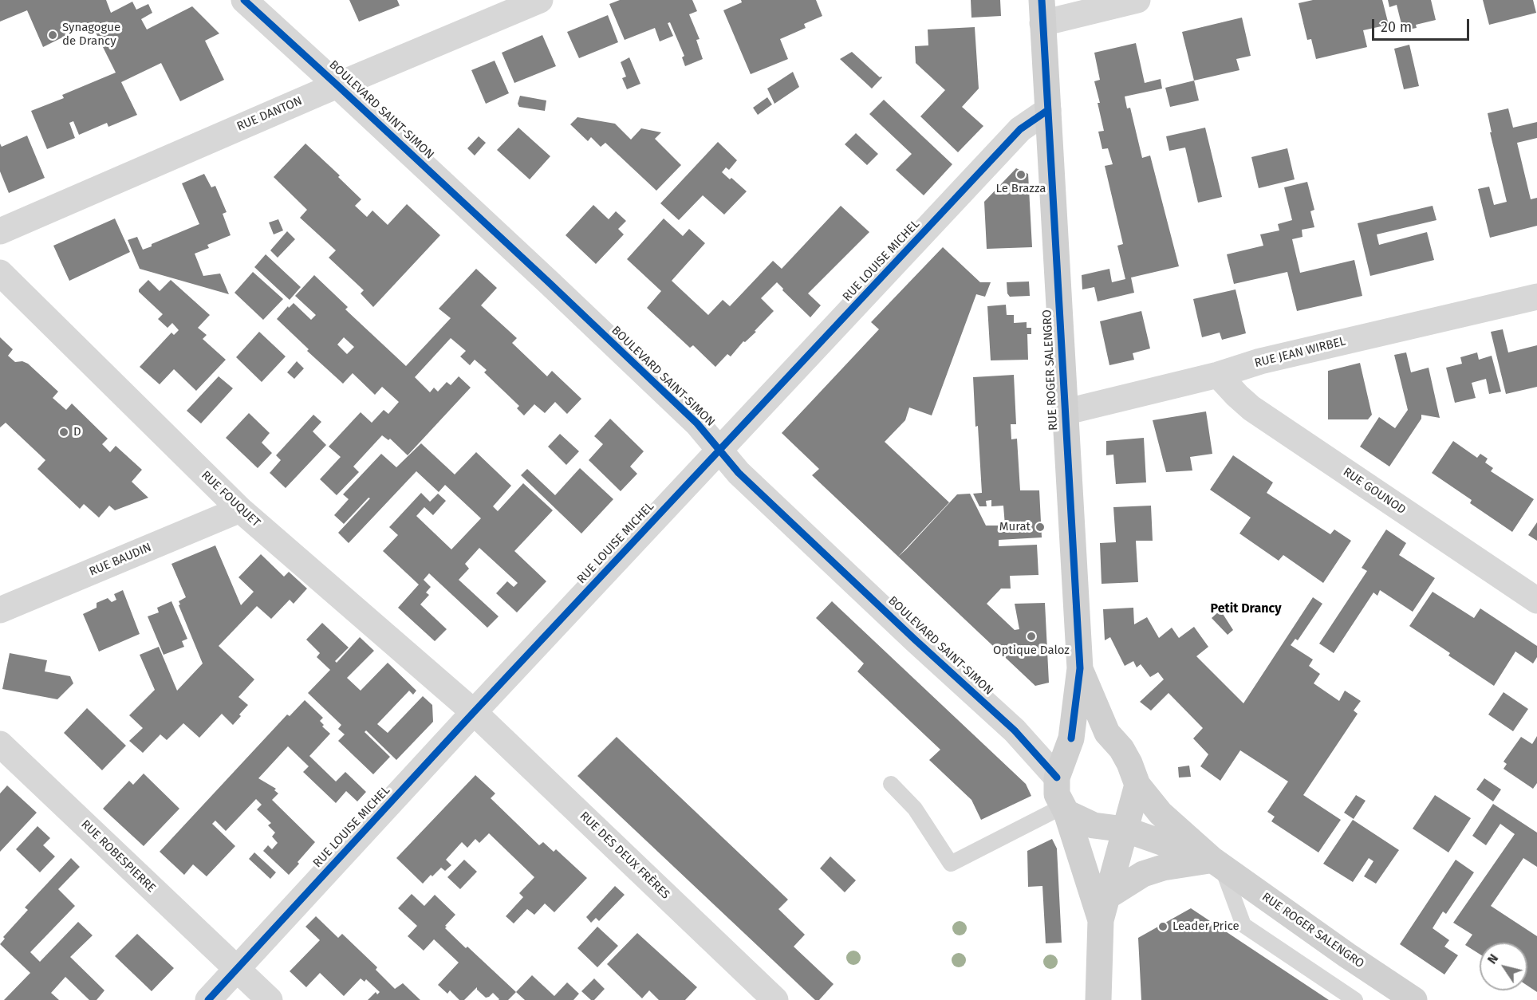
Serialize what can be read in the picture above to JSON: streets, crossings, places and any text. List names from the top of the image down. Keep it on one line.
{"streets":{"main road":["RUE ROGER SALENGRO"],"street":["BOULEVARD SAINT-SIMON","RUE DANTON","RUE LOUISE MICHEL","RUE JEAN WIRBEL","RUE GOUNOD","RUE FOUQUET","RUE BAUDIN","RUE DES DEUX FRÈRES","RUE ROBESPIERRE"]},"crossings":[["BOULEVARD SAINT-SIMON","RUE DANTON"],["BOULEVARD SAINT-SIMON","RUE LOUISE MICHEL"],["BOULEVARD SAINT-SIMON","RUE ROGER SALENGRO"],["RUE LOUISE MICHEL","RUE ROGER SALENGRO"],["RUE LOUISE MICHEL","RUE FOUQUET"],["RUE LOUISE MICHEL","RUE DES DEUX FRÈRES"],["RUE LOUISE MICHEL","RUE ROBESPIERRE"],["RUE JEAN WIRBEL","RUE ROGER SALENGRO"],["RUE JEAN WIRBEL","RUE GOUNOD"],["RUE FOUQUET","RUE BAUDIN"],["RUE FOUQUET","RUE DES DEUX FRÈRES"]],"districts":["Petit Drancy"],"places":["Synagogue de Drancy","Le Brazza","D","Murat","Optique Daloz","Leader Price"],"scale_bar":"20 m","north":"top left"}
